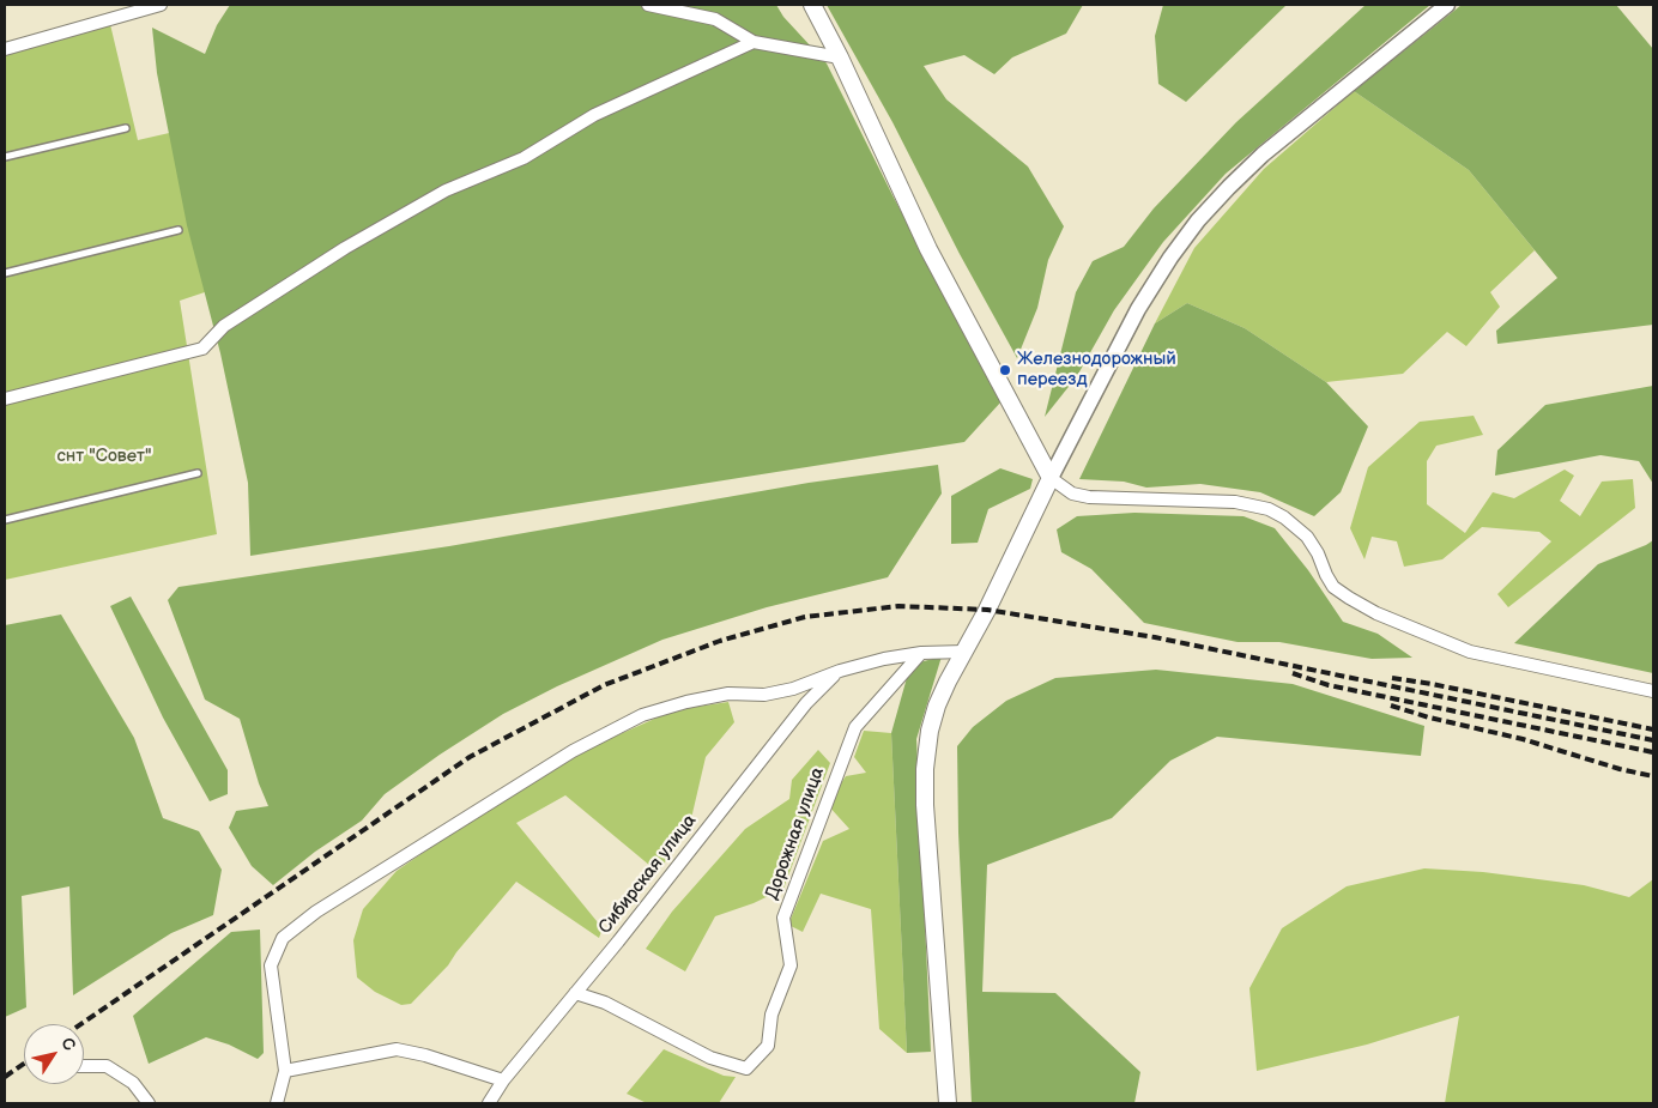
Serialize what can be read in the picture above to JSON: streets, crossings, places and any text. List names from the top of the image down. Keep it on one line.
{"streets":{"street":["Дорожная улица","Сибирская улица"]},"crossings":[["Дорожная улица","Сибирская улица"]],"parks":["снт \"Совет\""],"places":["Железнодорожный переезд"],"north":"top right"}
